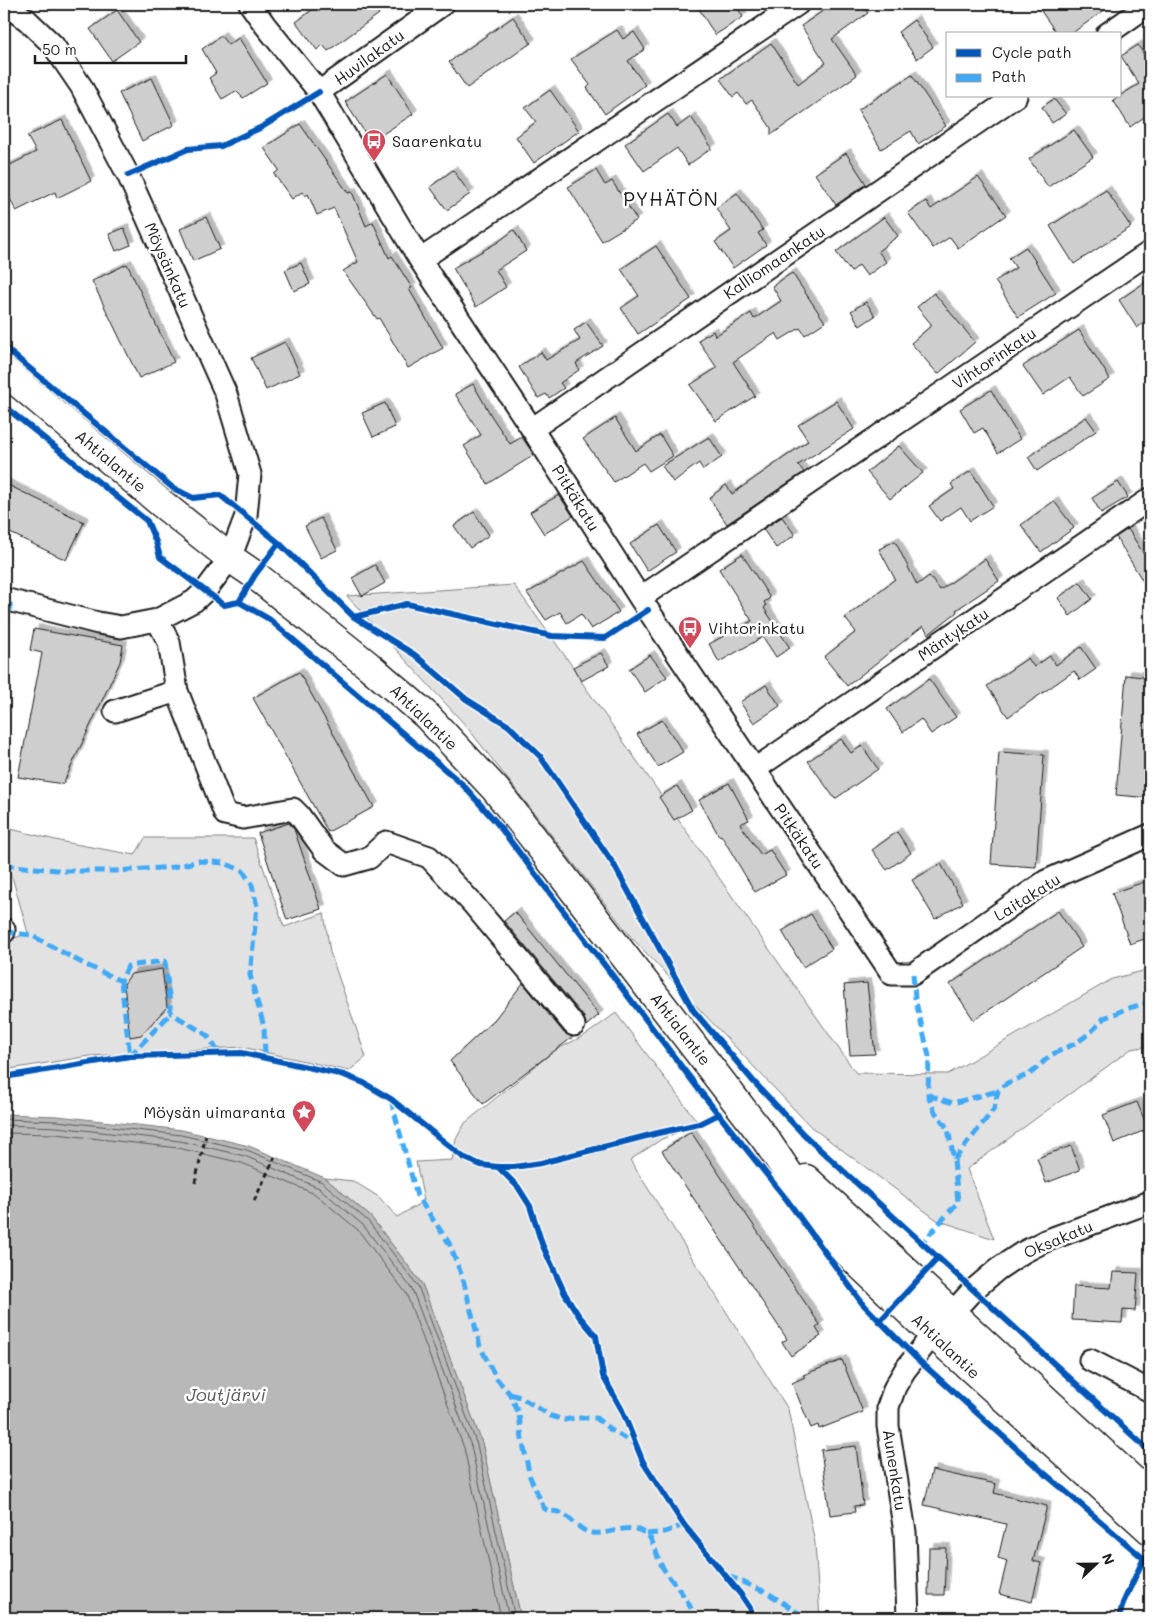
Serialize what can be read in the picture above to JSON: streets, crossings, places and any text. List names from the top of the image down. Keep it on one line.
{"streets":{"main road":["Ahtialantie"],"street":["Huvilakatu","Kalliomaankatu","Möysänkatu","Vihtorinkatu","Pitkäkatu","Mäntykatu","Laitakatu","Oksakatu","Aunenkatu"]},"crossings":[["Huvilakatu","Pitkäkatu"],["Kalliomaankatu","Pitkäkatu"],["Möysänkatu","Ahtialantie"],["Vihtorinkatu","Pitkäkatu"],["Ahtialantie","Oksakatu"],["Ahtialantie","Aunenkatu"],["Pitkäkatu","Mäntykatu"],["Pitkäkatu","Laitakatu"],["Oksakatu","Aunenkatu"]],"districts":["PYHÄTÖN"],"water":["Joutjärvi"],"places":{"bus stop":["Saarenkatu","Vihtorinkatu"],"place":["Möysän uimaranta"]},"legend":["Cycle path","Path"],"scale_bar":"50 m","north":"right"}
